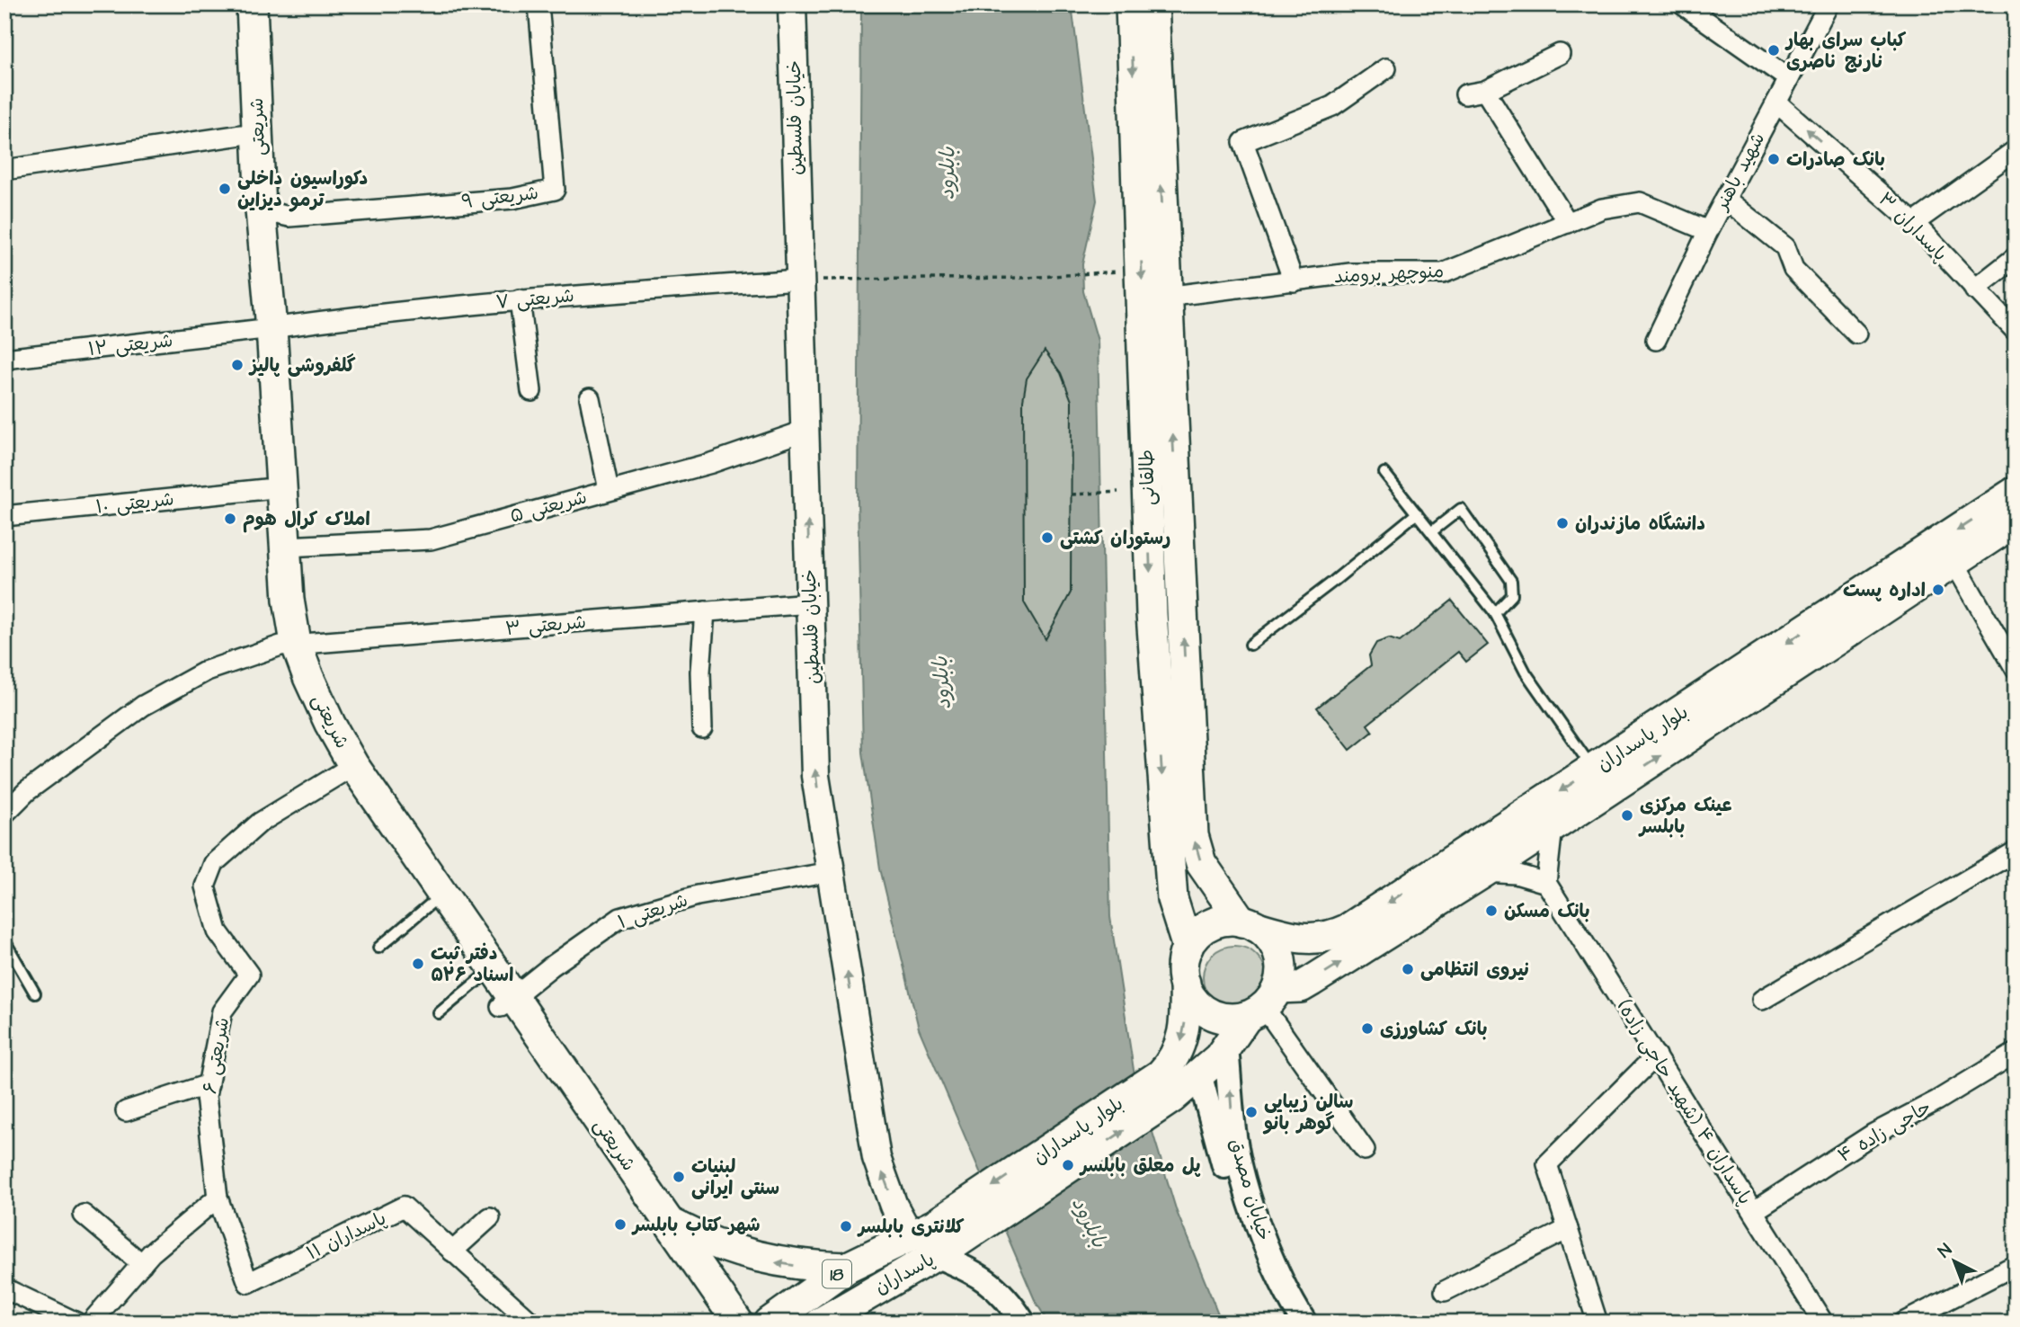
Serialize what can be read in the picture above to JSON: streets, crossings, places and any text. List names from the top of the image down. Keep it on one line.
{"streets":{"main road":["خیابان فلسطین","شریعتی","طالقانی","بلوار پاسداران","پاسداران","18"],"street":["شهید باهنر","شریعتی ۹","پاسداران ۳","منوچهر برومند","شریعتی ۷","شریعتی ۱۲","شریعتی ۱۰","شریعتی ۵","شریعتی ۳","شریعتی ۱","شریعتی ۶","پاسداران ۴ (شهید حاجی زاده)","حاجی زاده ۴","خیابان مصدق","پاسداران ۱۱"]},"crossings":[["خیابان فلسطین","شریعتی ۷"],["خیابان فلسطین","شریعتی ۵"],["خیابان فلسطین","شریعتی ۳"],["خیابان فلسطین","بلوار پاسداران"],["خیابان فلسطین","شریعتی ۱"],["خیابان فلسطین","پاسداران"],["شریعتی","شریعتی ۹"],["شریعتی","شریعتی ۷"],["شریعتی","شریعتی ۱۲"],["شریعتی","شریعتی ۱۰"],["شریعتی","شریعتی ۵"],["شریعتی","شریعتی ۳"],["شریعتی","شریعتی ۱"],["شریعتی","شریعتی ۶"],["شهید باهنر","پاسداران ۳"],["شهید باهنر","منوچهر برومند"],["منوچهر برومند","طالقانی"],["شریعتی ۷","شریعتی ۱۲"],["طالقانی","بلوار پاسداران"],["بلوار پاسداران","خیابان مصدق"],["بلوار پاسداران","پاسداران"],["شریعتی ۶","پاسداران ۱۱"],["پاسداران ۴ (شهید حاجی زاده)","حاجی زاده ۴"]],"one_way":["خیابان فلسطین"],"water":["بابلرود"],"places":["کباب سرای بهار نارنج ناصری","بانک صادرات","دکوراسیون داخلی ترمو دیزاین","گلفروشی پالیز","املاک کرال هوم","دانشگاه مازندران","رستوران کشتی","اداره پست","عینک مرکزی بابلسر","بانک مسکن","دفتر ثبت اسناد ۵۲۶","نیروی انتظامی","بانک کشاورزی","سالن زیبایی گوهر بانو","پل معلق بابلسر","لبنیات سنتی ایرانی","شهر کتاب بابلسر","کلانتری بابلسر"],"north":"top left"}
